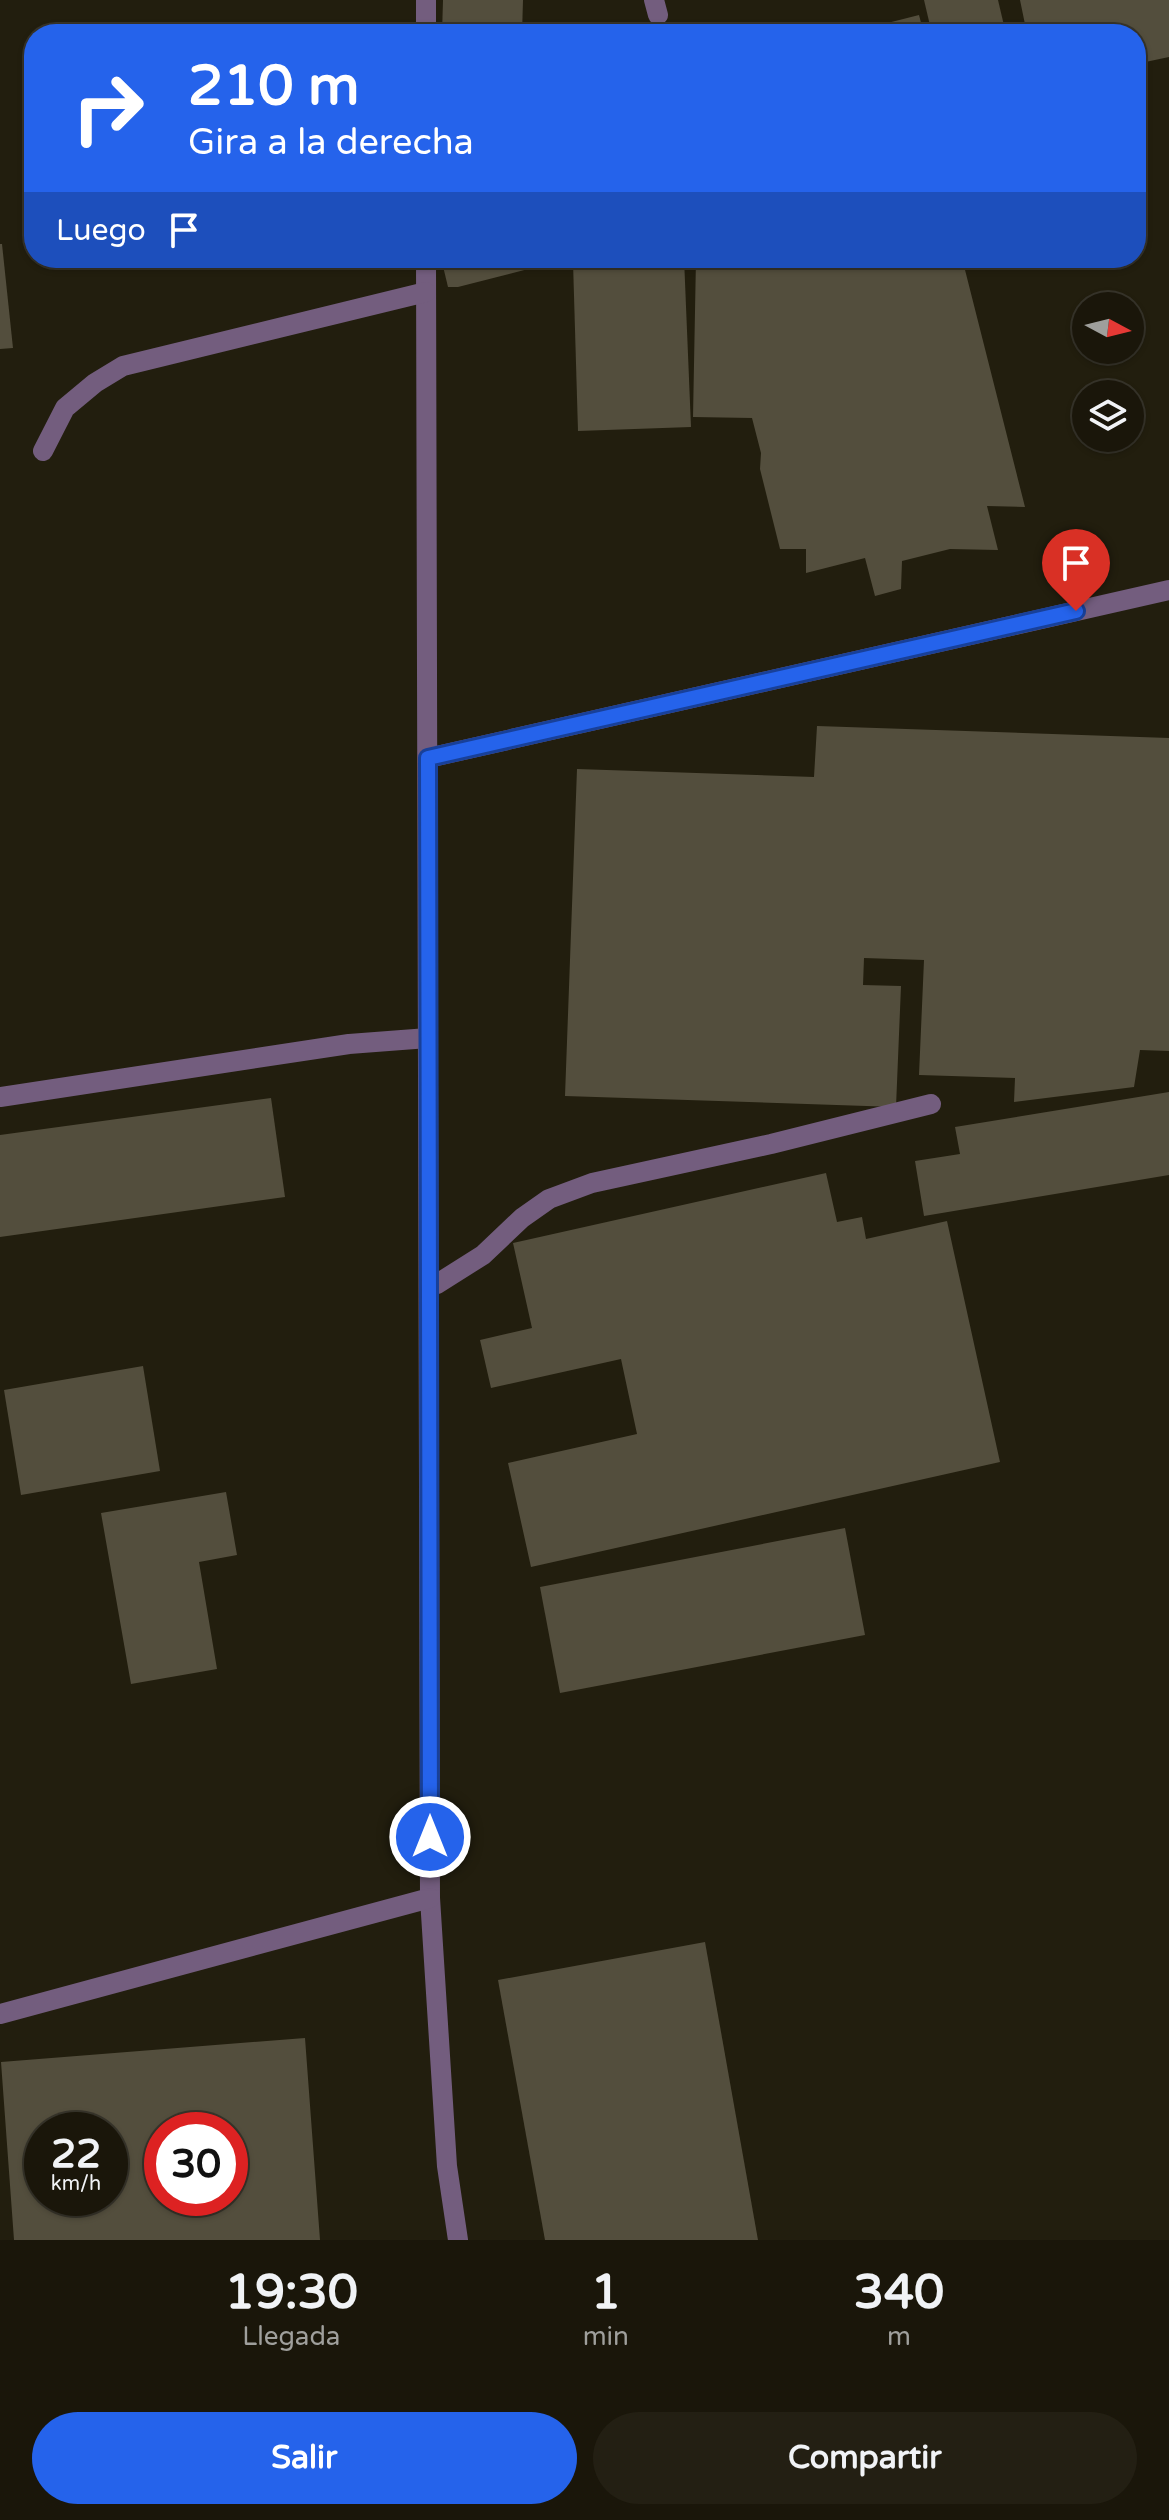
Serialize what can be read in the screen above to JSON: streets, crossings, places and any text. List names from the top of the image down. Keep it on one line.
{"north":"right","page":{"turn":["210 m","Gira a la derecha"],"then":"Luego","speed":"22 km/h","limit":"30","eta":["19:30","Llegada","1","min","340","m"],"buttons":["Salir","Compartir"]}}
